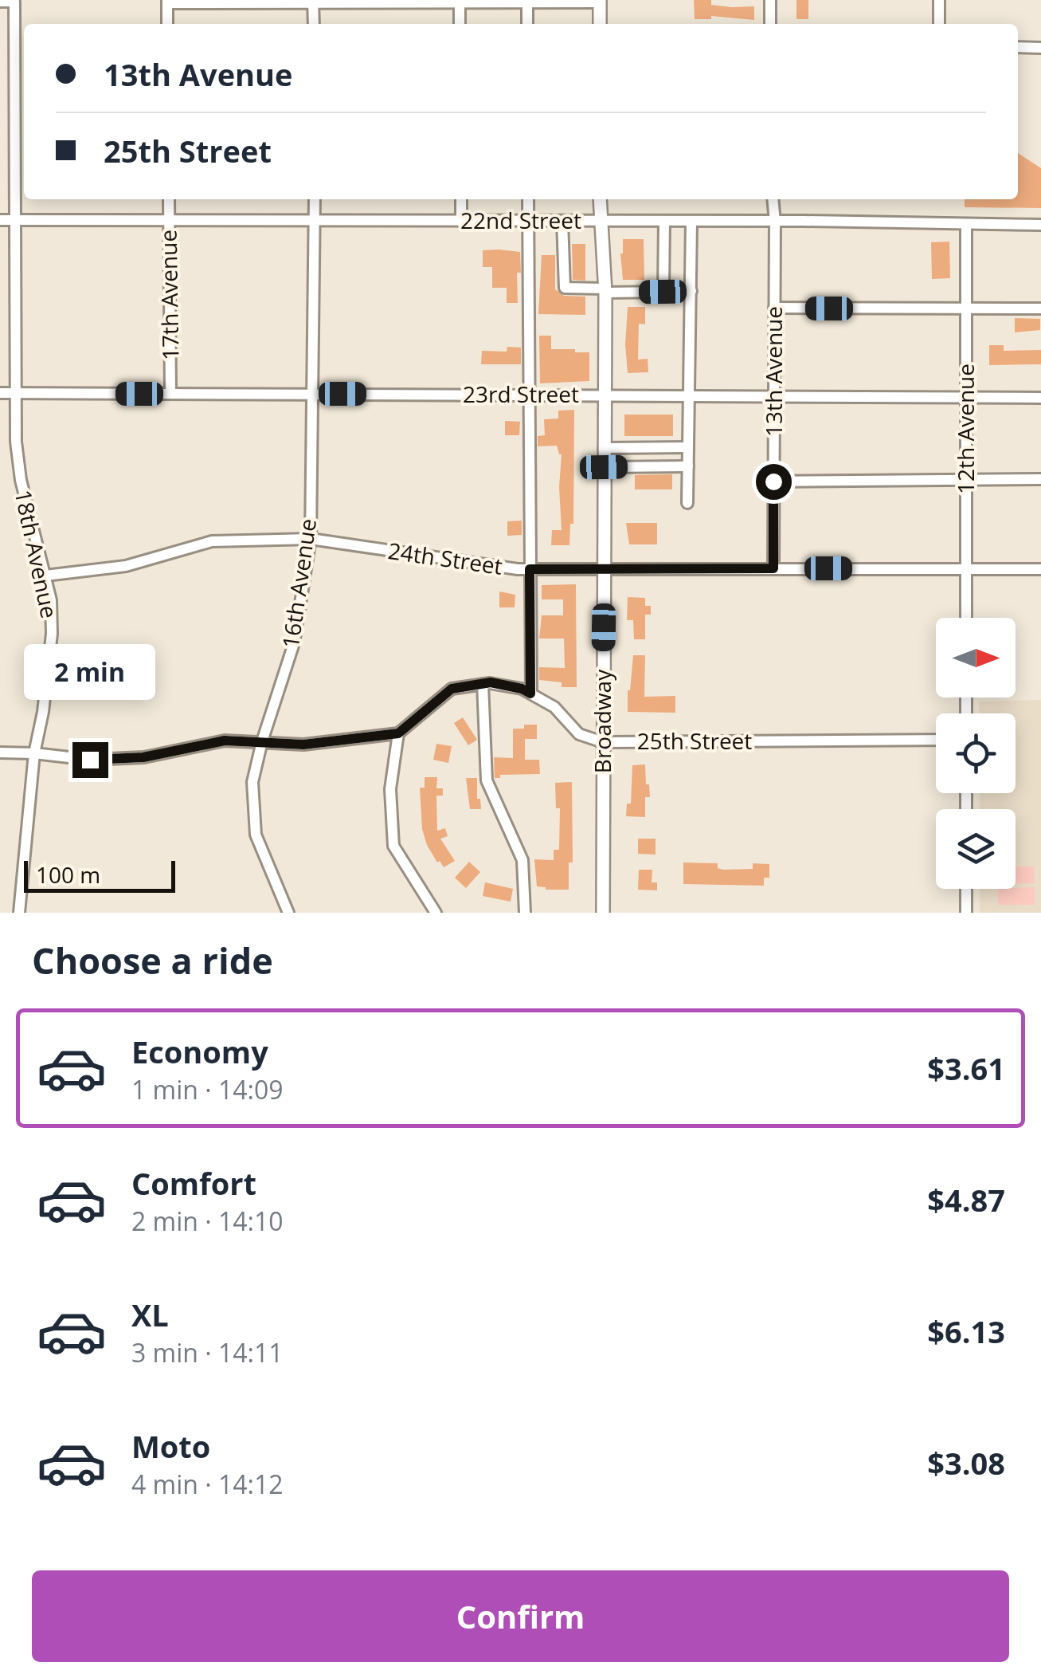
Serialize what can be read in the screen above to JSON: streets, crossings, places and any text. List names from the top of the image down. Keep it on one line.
{"streets":{"main road":["Broadway"],"street":["22nd Street","17th Avenue","13th Avenue","23rd Street","12th Avenue","18th Avenue","24th Street","16th Avenue","25th Street"]},"crossings":[["22nd Street","17th Avenue"],["22nd Street","13th Avenue"],["22nd Street","12th Avenue"],["22nd Street","18th Avenue"],["22nd Street","16th Avenue"],["22nd Street","Broadway"],["17th Avenue","23rd Street"],["13th Avenue","23rd Street"],["13th Avenue","24th Street"],["23rd Street","12th Avenue"],["23rd Street","18th Avenue"],["23rd Street","16th Avenue"],["23rd Street","Broadway"],["12th Avenue","24th Street"],["18th Avenue","24th Street"],["24th Street","16th Avenue"],["24th Street","Broadway"],["Broadway","25th Street"]],"scale_bar":"100 m","north":"right","page":{"banner":["13th Avenue","25th Street"],"bubble":"2 min","scale":"100 m","heading":"Choose a ride","list":[{"name":"Economy","note":"1 min · 14:09","value":"$3.61"},{"name":"Comfort","note":"2 min · 14:10","value":"$4.87"},{"name":"XL","note":"3 min · 14:11","value":"$6.13"},{"name":"Moto","note":"4 min · 14:12","value":"$3.08"}],"buttons":"Confirm"}}
